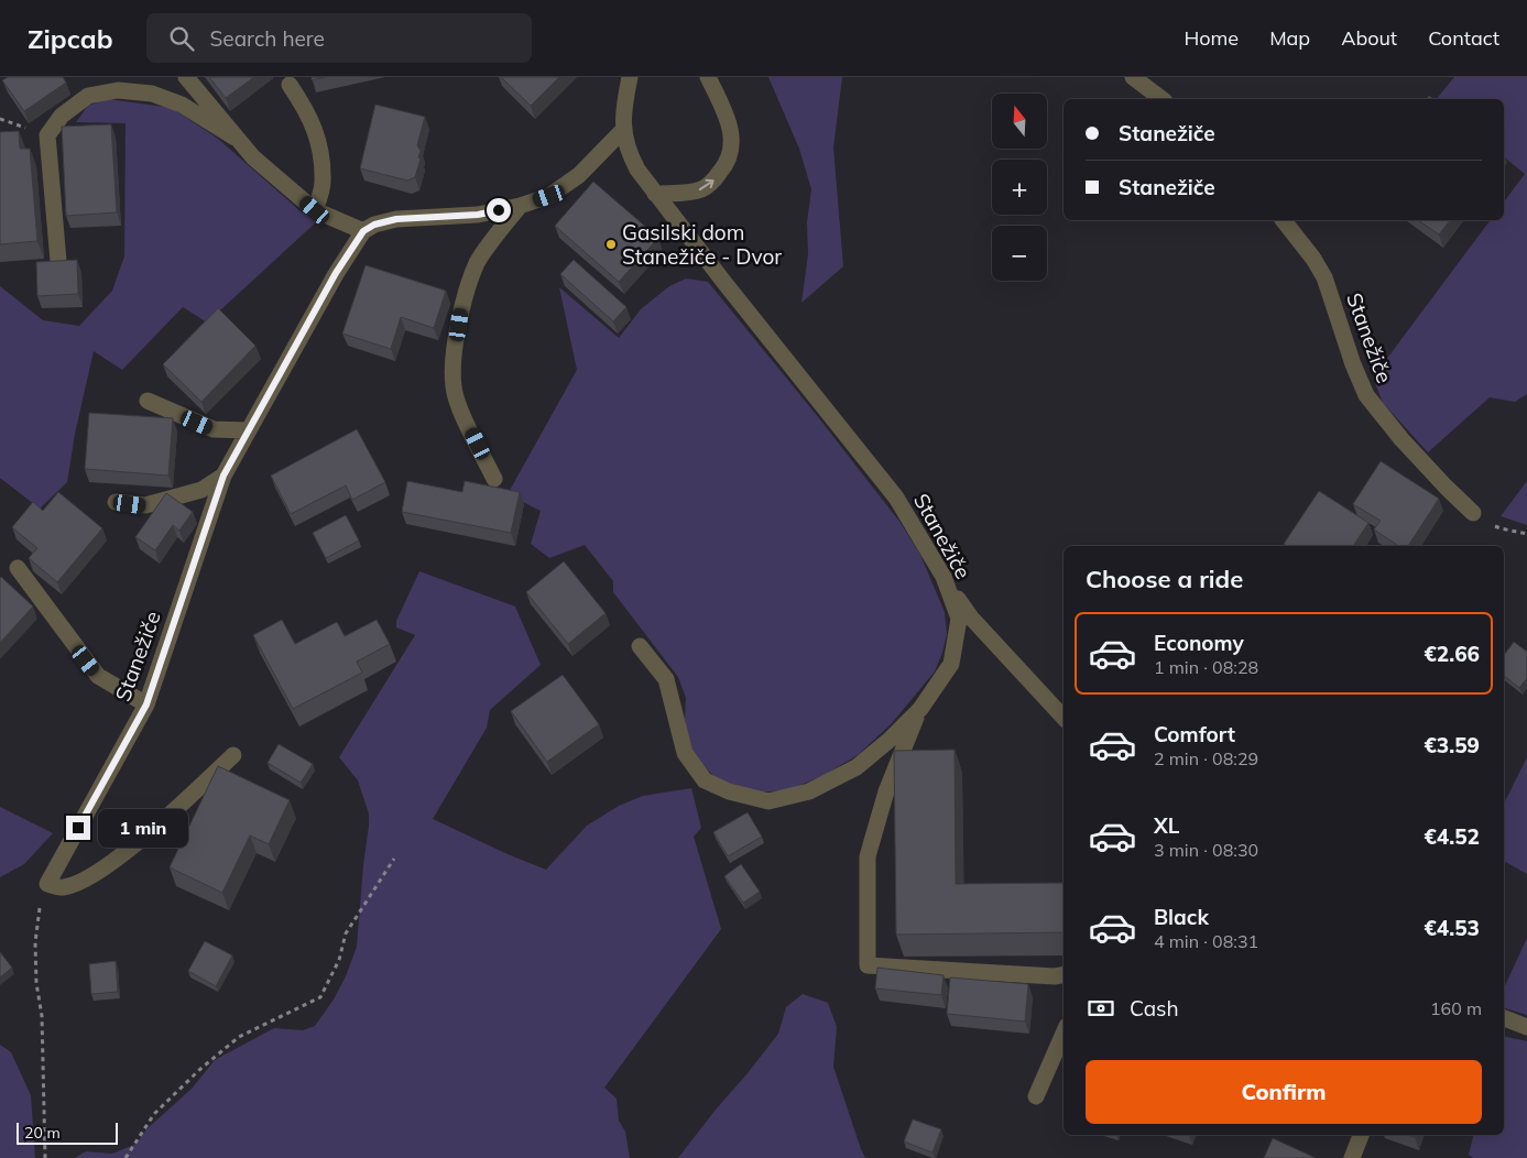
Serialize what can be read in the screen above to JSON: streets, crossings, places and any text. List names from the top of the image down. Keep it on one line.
{"streets":{"street":["Stanežiče"]},"places":["Gasilski dom Stanežiče - Dvor"],"scale_bar":"20 m","north":"top","page":{"header":"Zipcab","search":"Search here","nav":["Home","Map","About","Contact"],"map_buttons":["+","−"],"banner":["Stanežiče","Stanežiče"],"heading":"Choose a ride","list":[{"name":"Economy","note":"1 min · 08:28","value":"€2.66"},{"name":"Comfort","note":"2 min · 08:29","value":"€3.59"},{"name":"XL","note":"3 min · 08:30","value":"€4.52"},{"name":"Black","note":"4 min · 08:31","value":"€4.53"}],"bubble":"1 min","pay":["Cash","160 m"],"buttons":"Confirm","scale":"20 m"}}
